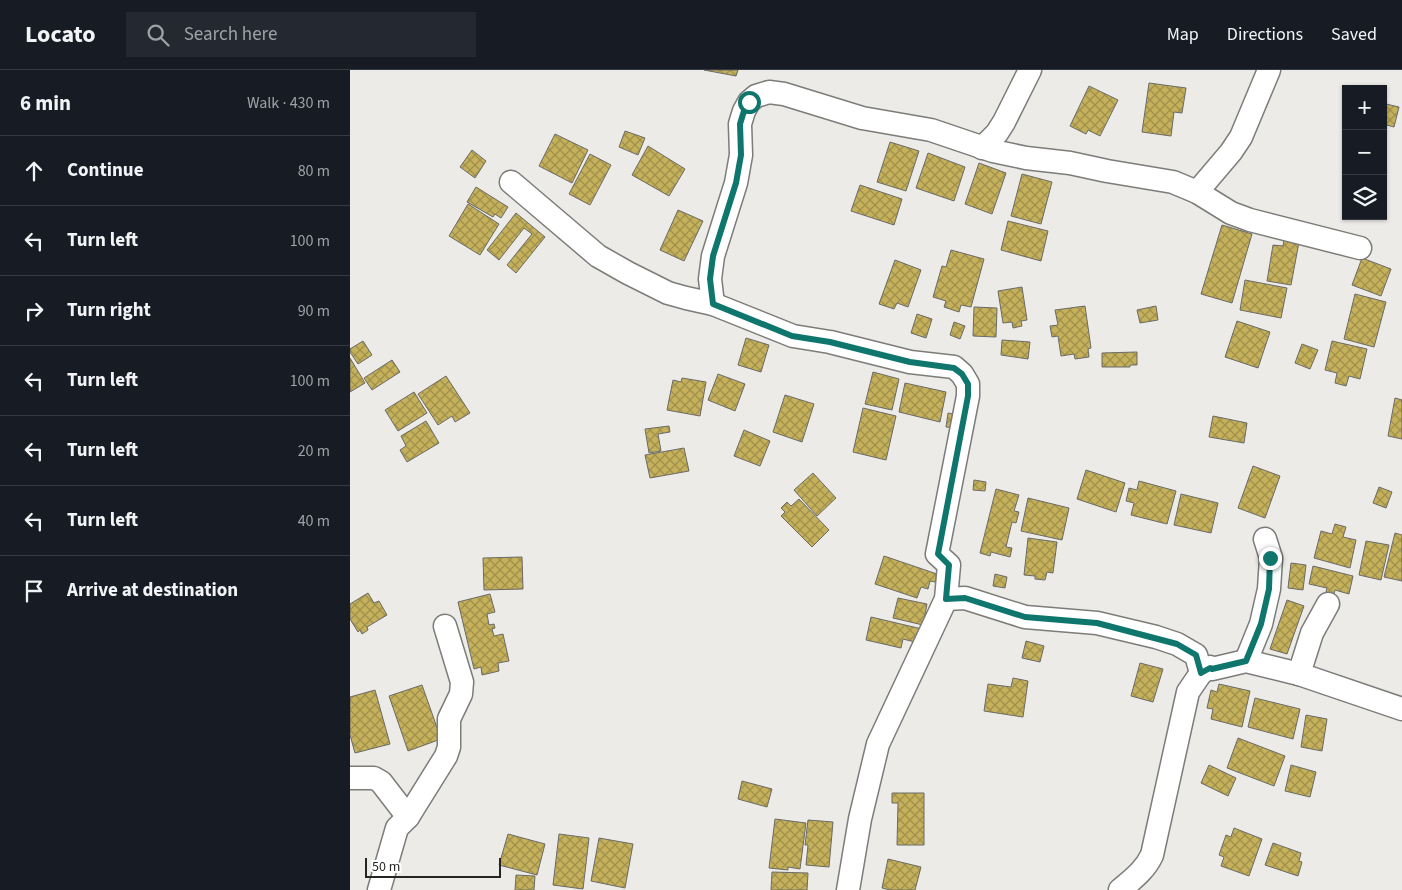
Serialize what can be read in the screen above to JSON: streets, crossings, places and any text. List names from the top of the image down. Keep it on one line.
{"scale_bar":"50 m","page":{"header":"Locato","search":"Search here","nav":["Map","Directions","Saved"],"heading":["6 min","Walk · 430 m"],"map_buttons":["+","−"],"list":[["Continue","80 m"],["Turn left","100 m"],["Turn right","90 m"],["Turn left","100 m"],["Turn left","20 m"],["Turn left","40 m"],"Arrive at destination"],"scale":"50 m"}}
